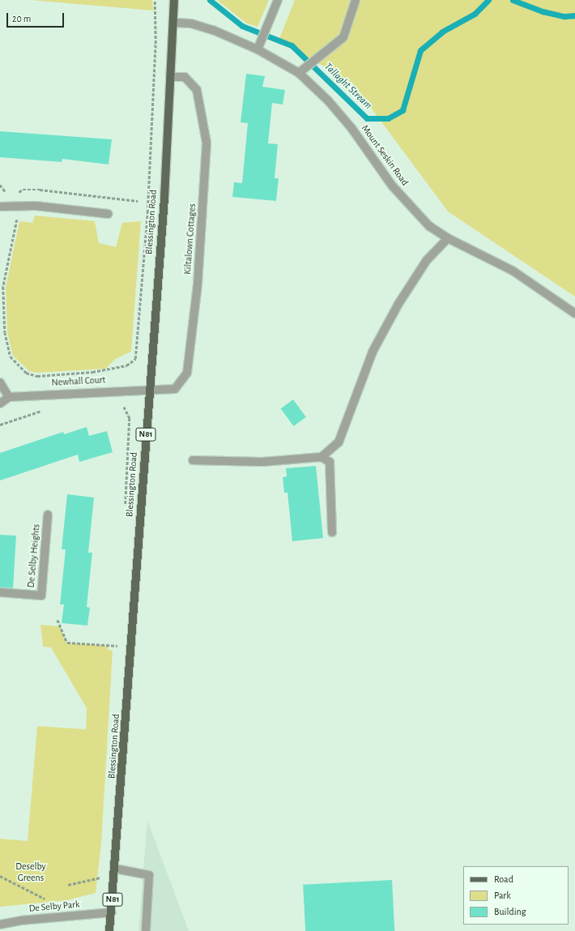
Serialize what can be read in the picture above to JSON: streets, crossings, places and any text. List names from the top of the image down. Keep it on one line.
{"streets":{"main road":["Blessington Road","N81"],"street":["Mount Seskin Road","Kiltalown Cottages","Newhall Court","De Selby Heights","De Selby Park"]},"crossings":[["Mount Seskin Road","Blessington Road"],["Blessington Road","Kiltalown Cottages"],["Blessington Road","Newhall Court"],["Blessington Road","De Selby Park"],["Kiltalown Cottages","Newhall Court"]],"water":["Tallaght Stream"],"parks":["Deselby Greens"],"legend":["Road","Park","Building"],"scale_bar":"20 m"}
